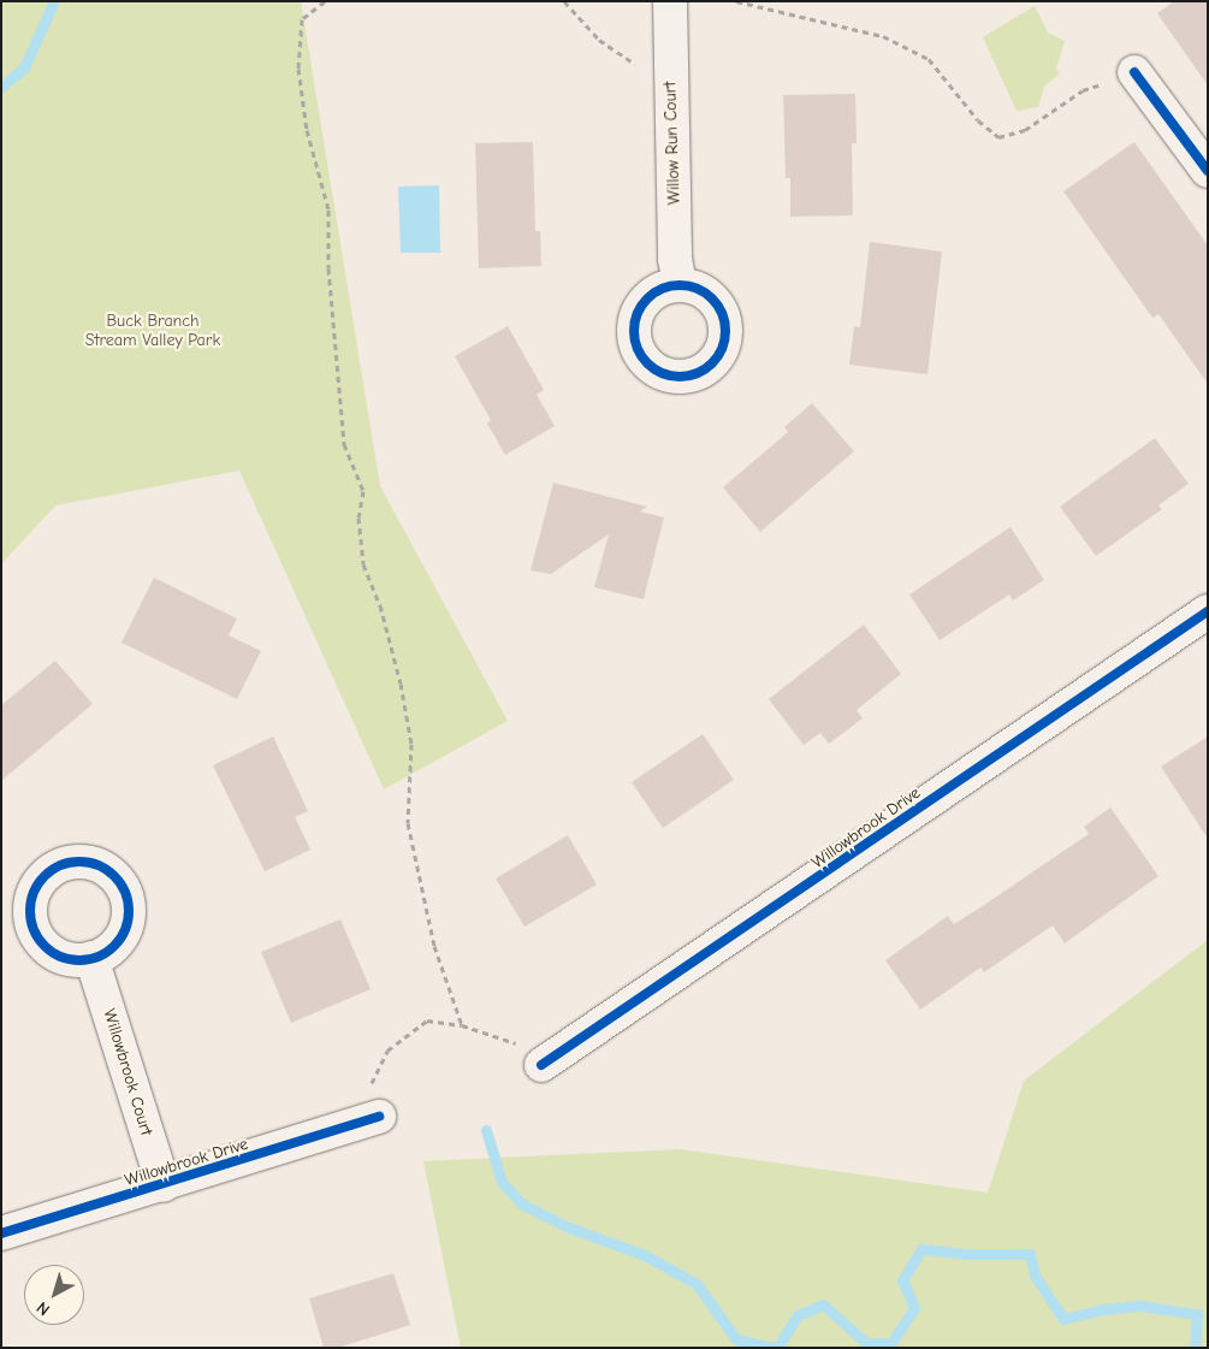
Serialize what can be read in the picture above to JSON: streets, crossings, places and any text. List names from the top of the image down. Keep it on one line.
{"streets":{"street":["Willow Run Court","Willowbrook Drive","Willowbrook Court"]},"crossings":[["Willowbrook Drive","Willowbrook Court"]],"parks":["Buck Branch Stream Valley Park"],"north":"bottom left"}
